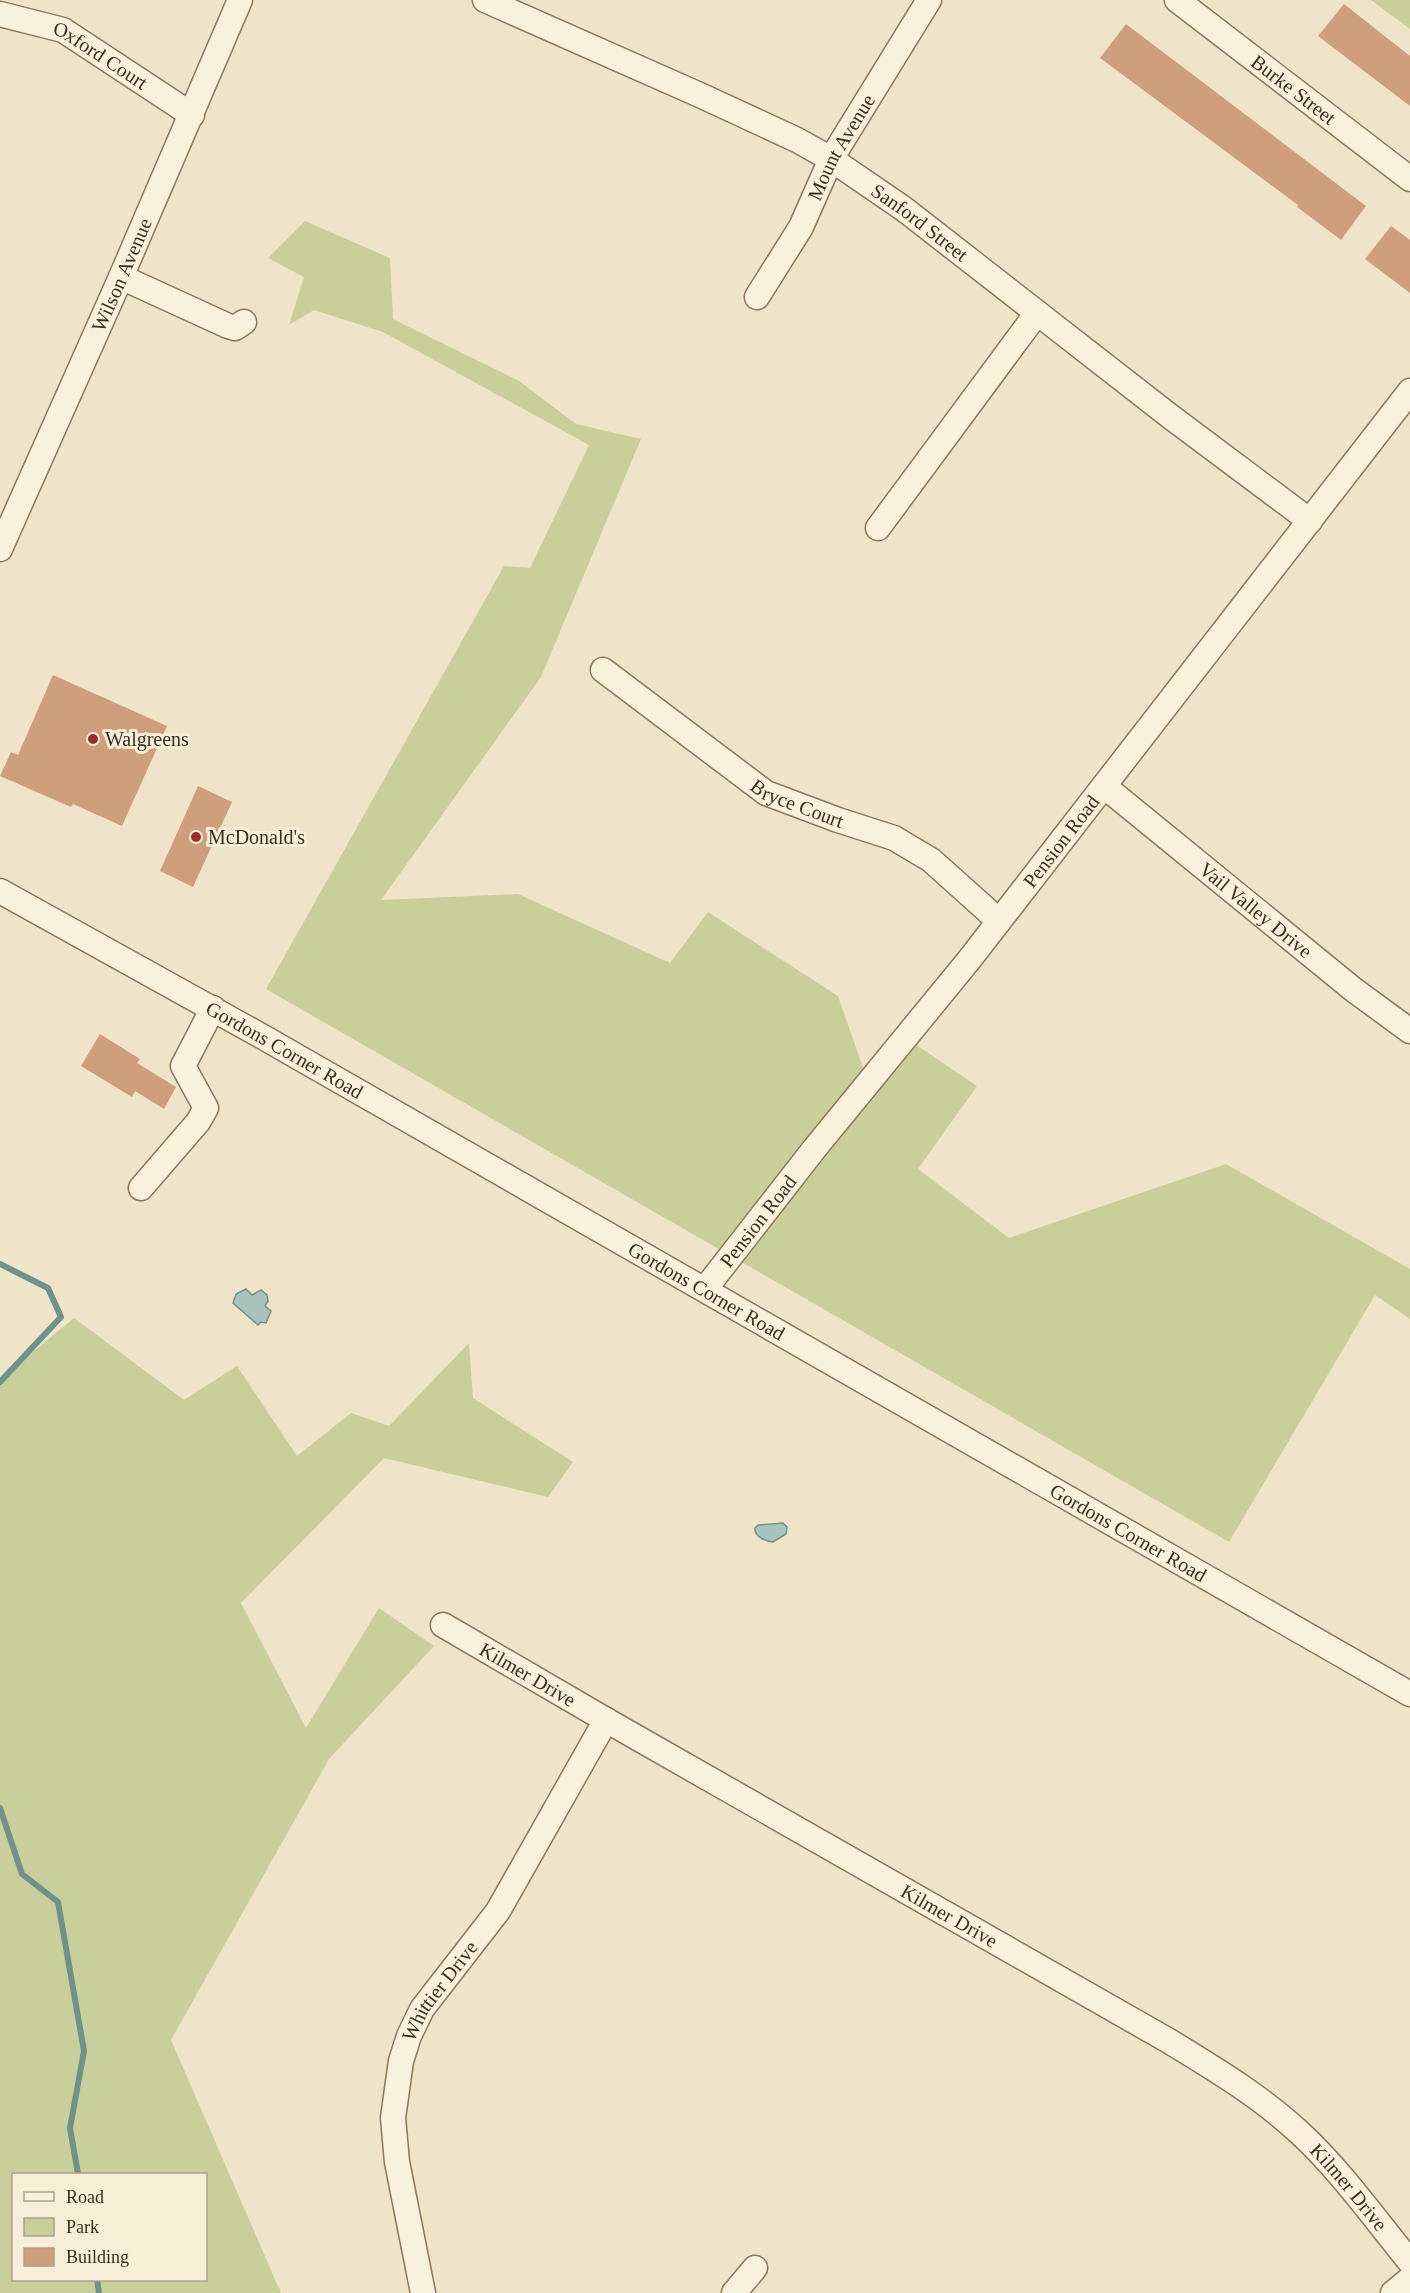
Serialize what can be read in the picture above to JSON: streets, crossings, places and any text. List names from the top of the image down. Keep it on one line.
{"streets":{"street":["Oxford Court","Burke Street","Mount Avenue","Sanford Street","Wilson Avenue","Bryce Court","Pension Road","Vail Valley Drive","Gordons Corner Road","Kilmer Drive","Whittier Drive"]},"crossings":[["Oxford Court","Wilson Avenue"],["Mount Avenue","Sanford Street"],["Sanford Street","Pension Road"],["Bryce Court","Pension Road"],["Pension Road","Vail Valley Drive"],["Pension Road","Gordons Corner Road"],["Kilmer Drive","Whittier Drive"]],"places":["Walgreens","McDonald's"],"legend":["Road","Park","Building"]}
